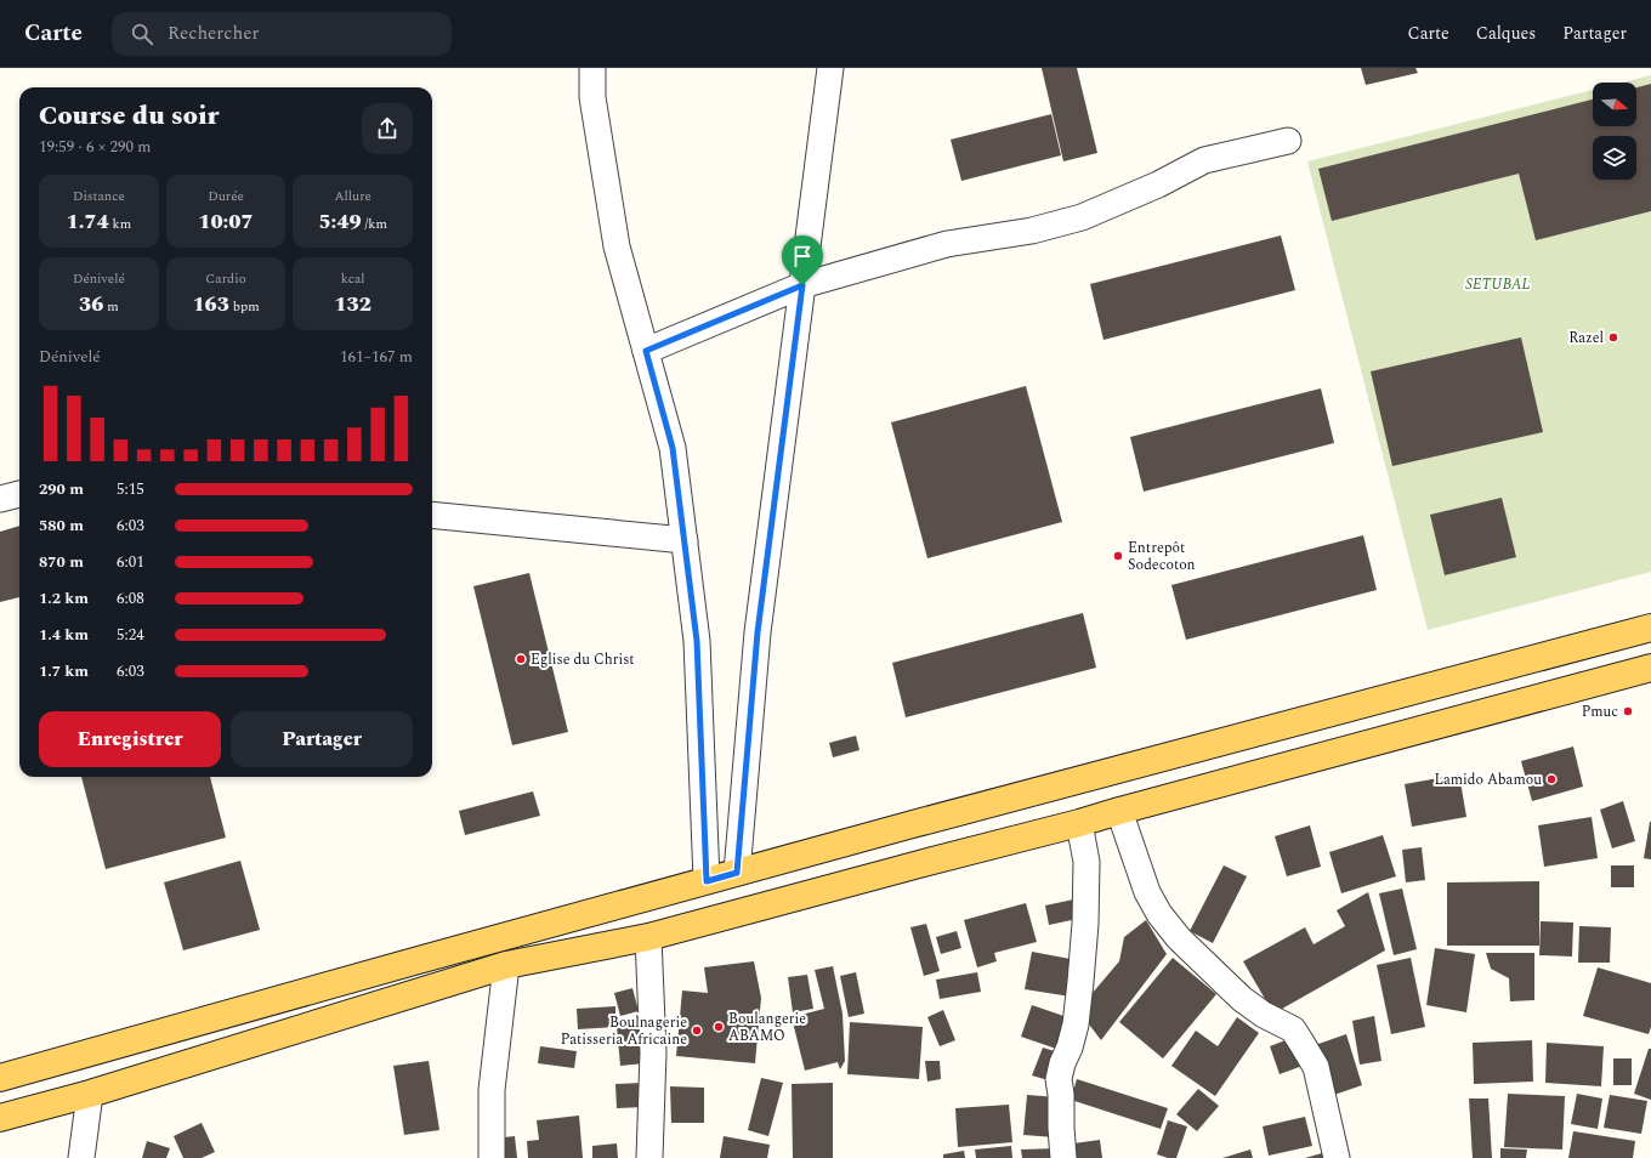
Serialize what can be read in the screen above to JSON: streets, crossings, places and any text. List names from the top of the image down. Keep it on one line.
{"parks":["SETUBAL"],"places":["Razel","Entrepôt Sodecoton","Eglise du Christ","Pmuc","Lamido Abamou","Boulangerie ABAMO","Boulnagerie Patisseria Africaine"],"north":"right","page":{"header":"Carte","search":"Rechercher","nav":["Carte","Calques","Partager"],"heading":["Course du soir","19:59 · 6 × 290 m"],"stats":[["Distance","1.74 km"],["Durée","10:07"],["Allure","5:49 /km"],["Dénivelé","36 m"],["Cardio","163 bpm"],["kcal","132"]],"chart":["Dénivelé","161–167 m"],"list":[{"name":"290 m","note":"5:15"},{"name":"580 m","note":"6:03"},{"name":"870 m","note":"6:01"},{"name":"1.2 km","note":"6:08"},{"name":"1.4 km","note":"5:24"},{"name":"1.7 km","note":"6:03"}],"buttons":["Enregistrer","Partager"]}}
